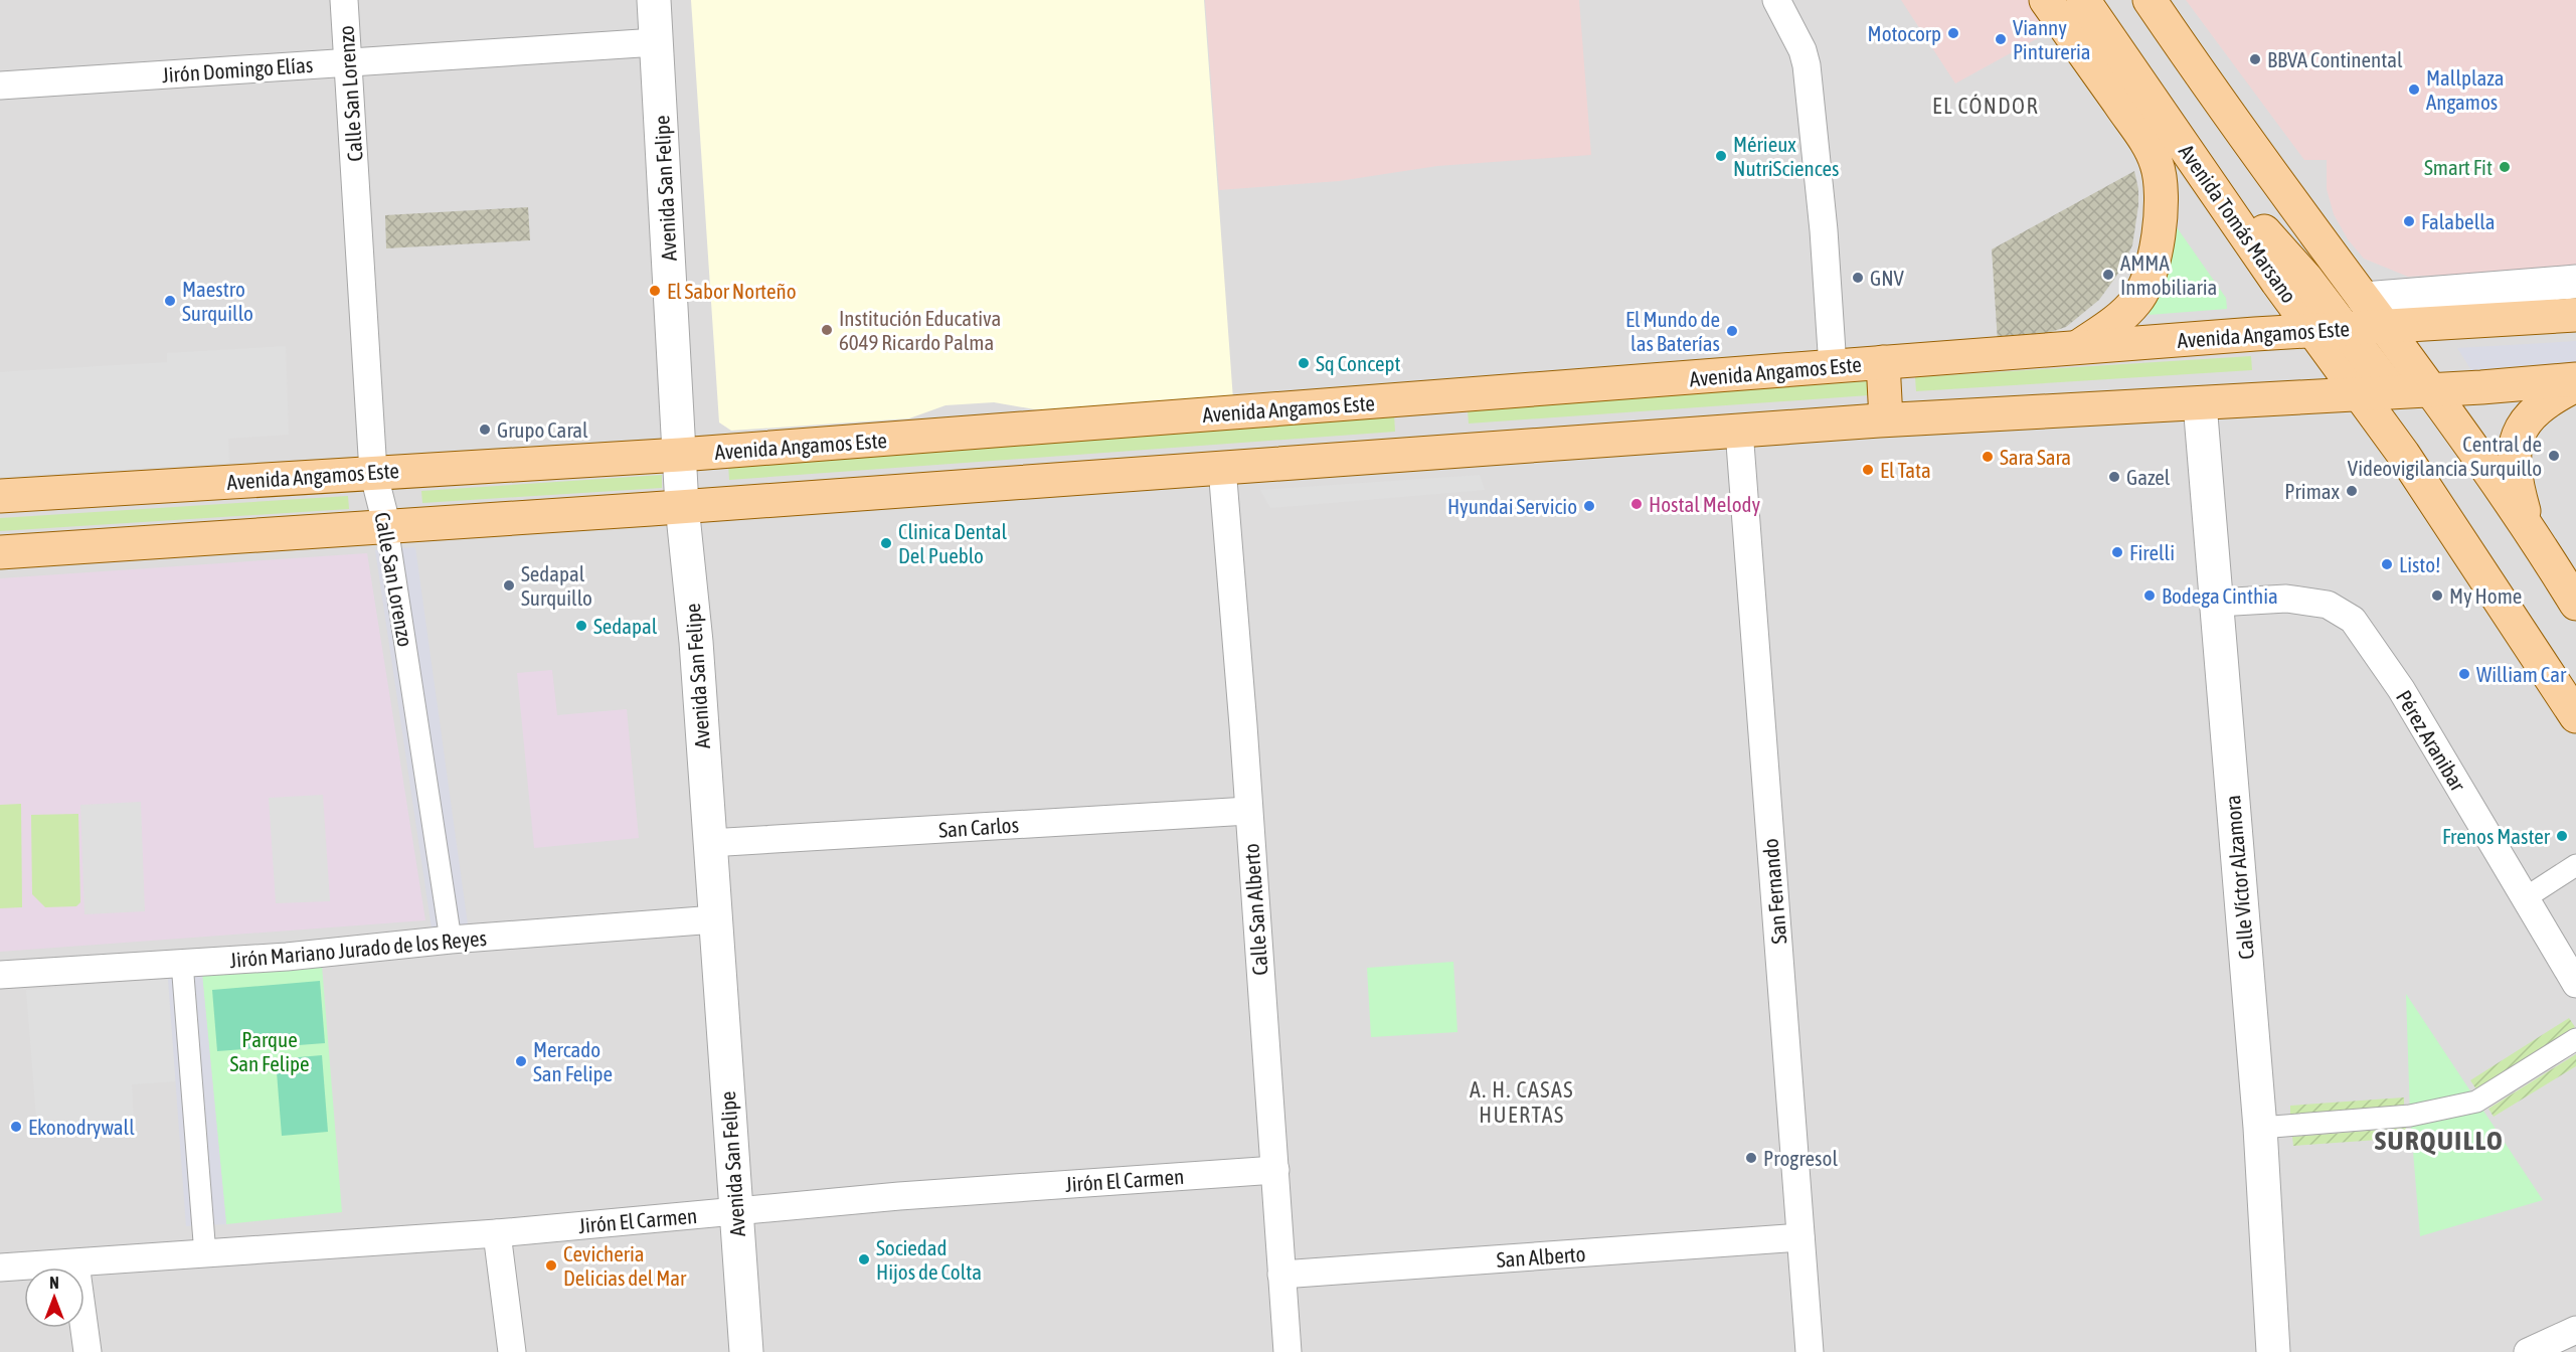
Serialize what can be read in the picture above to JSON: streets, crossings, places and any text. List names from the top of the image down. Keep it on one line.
{"streets":{"main road":["Avenida Angamos Este"],"street":["Jirón Domingo Elías","Calle San Lorenzo","Avenida San Felipe","Pérez Aranibar","San Carlos","Calle Víctor Alzamora","San Fernando","Calle San Alberto","Jirón Mariano Jurado de los Reyes","Jirón El Carmen","San Alberto"]},"crossings":[["Jirón Domingo Elías","Calle San Lorenzo"],["Jirón Domingo Elías","Avenida San Felipe"],["Calle San Lorenzo","Avenida Angamos Este"],["Calle San Lorenzo","Jirón Mariano Jurado de los Reyes"],["Avenida San Felipe","Avenida Angamos Este"],["Avenida San Felipe","San Carlos"],["Avenida San Felipe","Jirón Mariano Jurado de los Reyes"],["Avenida San Felipe","Jirón El Carmen"],["Pérez Aranibar","Calle Víctor Alzamora"],["San Carlos","Calle San Alberto"],["San Fernando","San Alberto"],["Calle San Alberto","Jirón El Carmen"],["Calle San Alberto","San Alberto"]],"districts":["EL CÓNDOR","A. H. CASAS HUERTAS","SURQUILLO"],"parks":["Parque San Felipe"],"places":["Motocorp","Vianny Pintureria","BBVA Continental","Mallplaza Angamos","Mérieux NutriSciences","Smart Fit","Falabella","AMMA Inmobiliaria","GNV","El Sabor Norteño","Maestro Surquillo","Institución Educativa 6049 Ricardo Palma","El Mundo de las Baterías","Sq Concept","Grupo Caral","Central de Videovigilancia Surquillo","Sara Sara","El Tata","Gazel","Primax","Hostal Melody","Hyundai Servicio","Clinica Dental Del Pueblo","Firelli","Listo!","Sedapal Surquillo","Bodega Cinthia","My Home","Sedapal","William Car","Frenos Master","Mercado San Felipe","Ekonodrywall","Progresol","Sociedad Hijos de Colta","Cevicheria Delicias del Mar"],"north":"top"}
